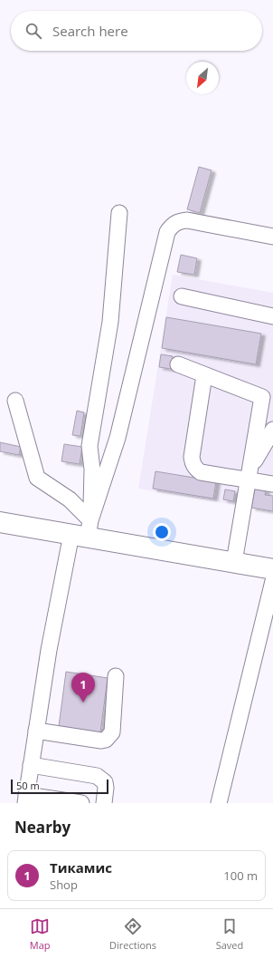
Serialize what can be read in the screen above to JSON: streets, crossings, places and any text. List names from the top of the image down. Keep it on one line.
{"scale_bar":"50 m","north":"bottom left","page":{"search":"Search here","pins":"1","scale":"50 m","heading":"Nearby","list":[{"mark":"1","name":"Тикамис","note":"Shop","value":"100 m"}],"nav":["Map","Directions","Saved"]}}
